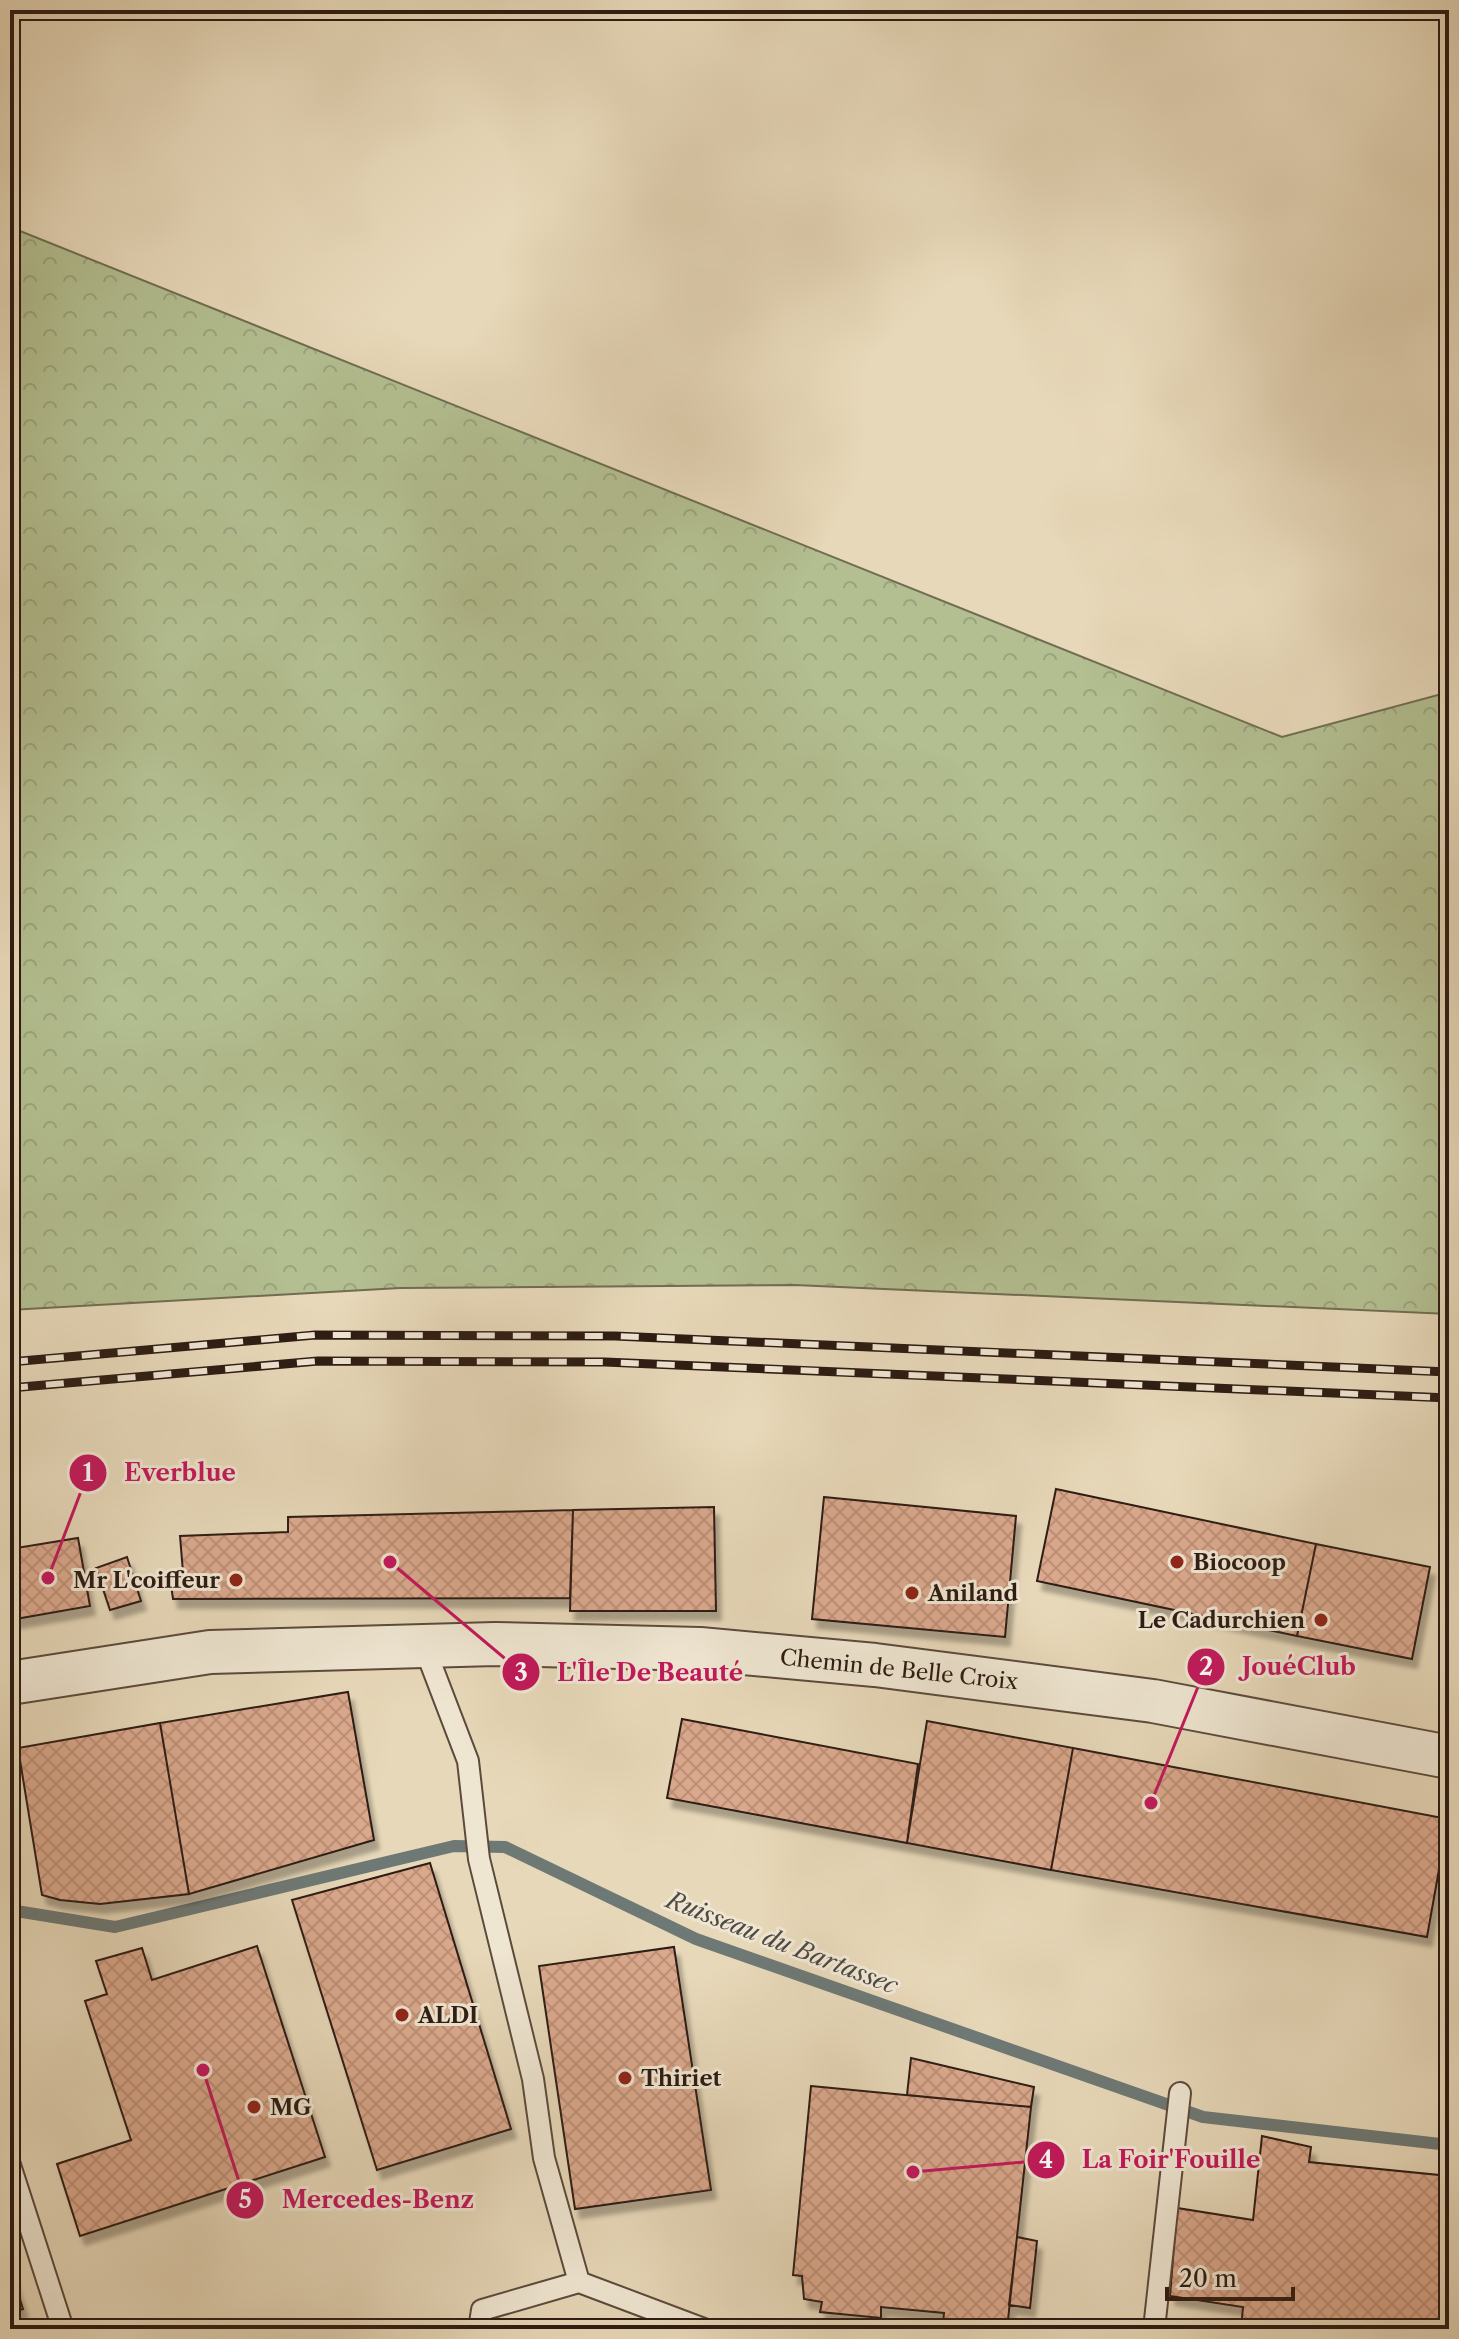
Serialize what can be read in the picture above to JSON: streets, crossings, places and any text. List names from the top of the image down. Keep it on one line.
{"streets":{"street":["Chemin de Belle Croix"]},"water":["Ruisseau du Bartassec"],"places":["L'Île De Beauté","Biocoop","Everblue","Mr L'coiffeur","Aniland","Le Cadurchien","JouéClub","ALDI","Mercedes-Benz","Thiriet","MG","La Foir'Fouille"],"scale_bar":"20 m"}
